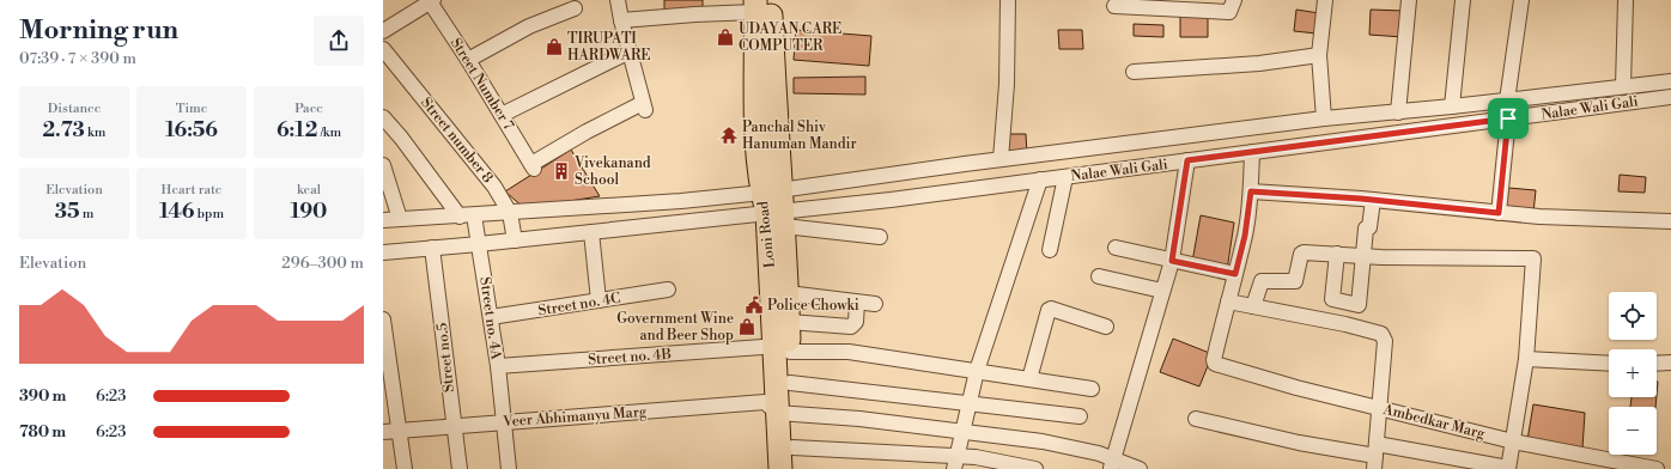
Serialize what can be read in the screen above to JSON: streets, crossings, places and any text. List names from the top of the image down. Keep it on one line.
{"streets":{"highway":["Loni Road"],"street":["Street Number 7","Nalae Wali Gali","Street number 8","Street no. 4C","Street no. 4A","Street no. 4B","Street no.5","Veer Abhimanyu Marg","Ambedkar Marg"]},"crossings":[["Nalae Wali Gali","Loni Road"],["Loni Road","Veer Abhimanyu Marg"],["Street no. 4C","Street no. 4A"],["Street no. 4A","Street no. 4B"],["Street no. 4A","Veer Abhimanyu Marg"],["Street no.5","Veer Abhimanyu Marg"]],"places":{"shop":["UDAYAN CARE COMPUTER","TIRUPATI HARDWARE","Government Wine and Beer Shop"],"temple":["Panchal Shiv Hanuman Mandir"],"building":["Vivekanand School"],"public building":["Police Chowki"]},"page":{"heading":["Morning run","07:39 · 7 × 390 m"],"stats":[["Distance","2.73 km"],["Time","16:56"],["Pace","6:12 /km"],["Elevation","35 m"],["Heart rate","146 bpm"],["kcal","190"]],"chart":["Elevation","296–300 m"],"map_buttons":["+","−"],"list":[{"name":"390 m","note":"6:23"},{"name":"780 m","note":"6:23"}]}}
